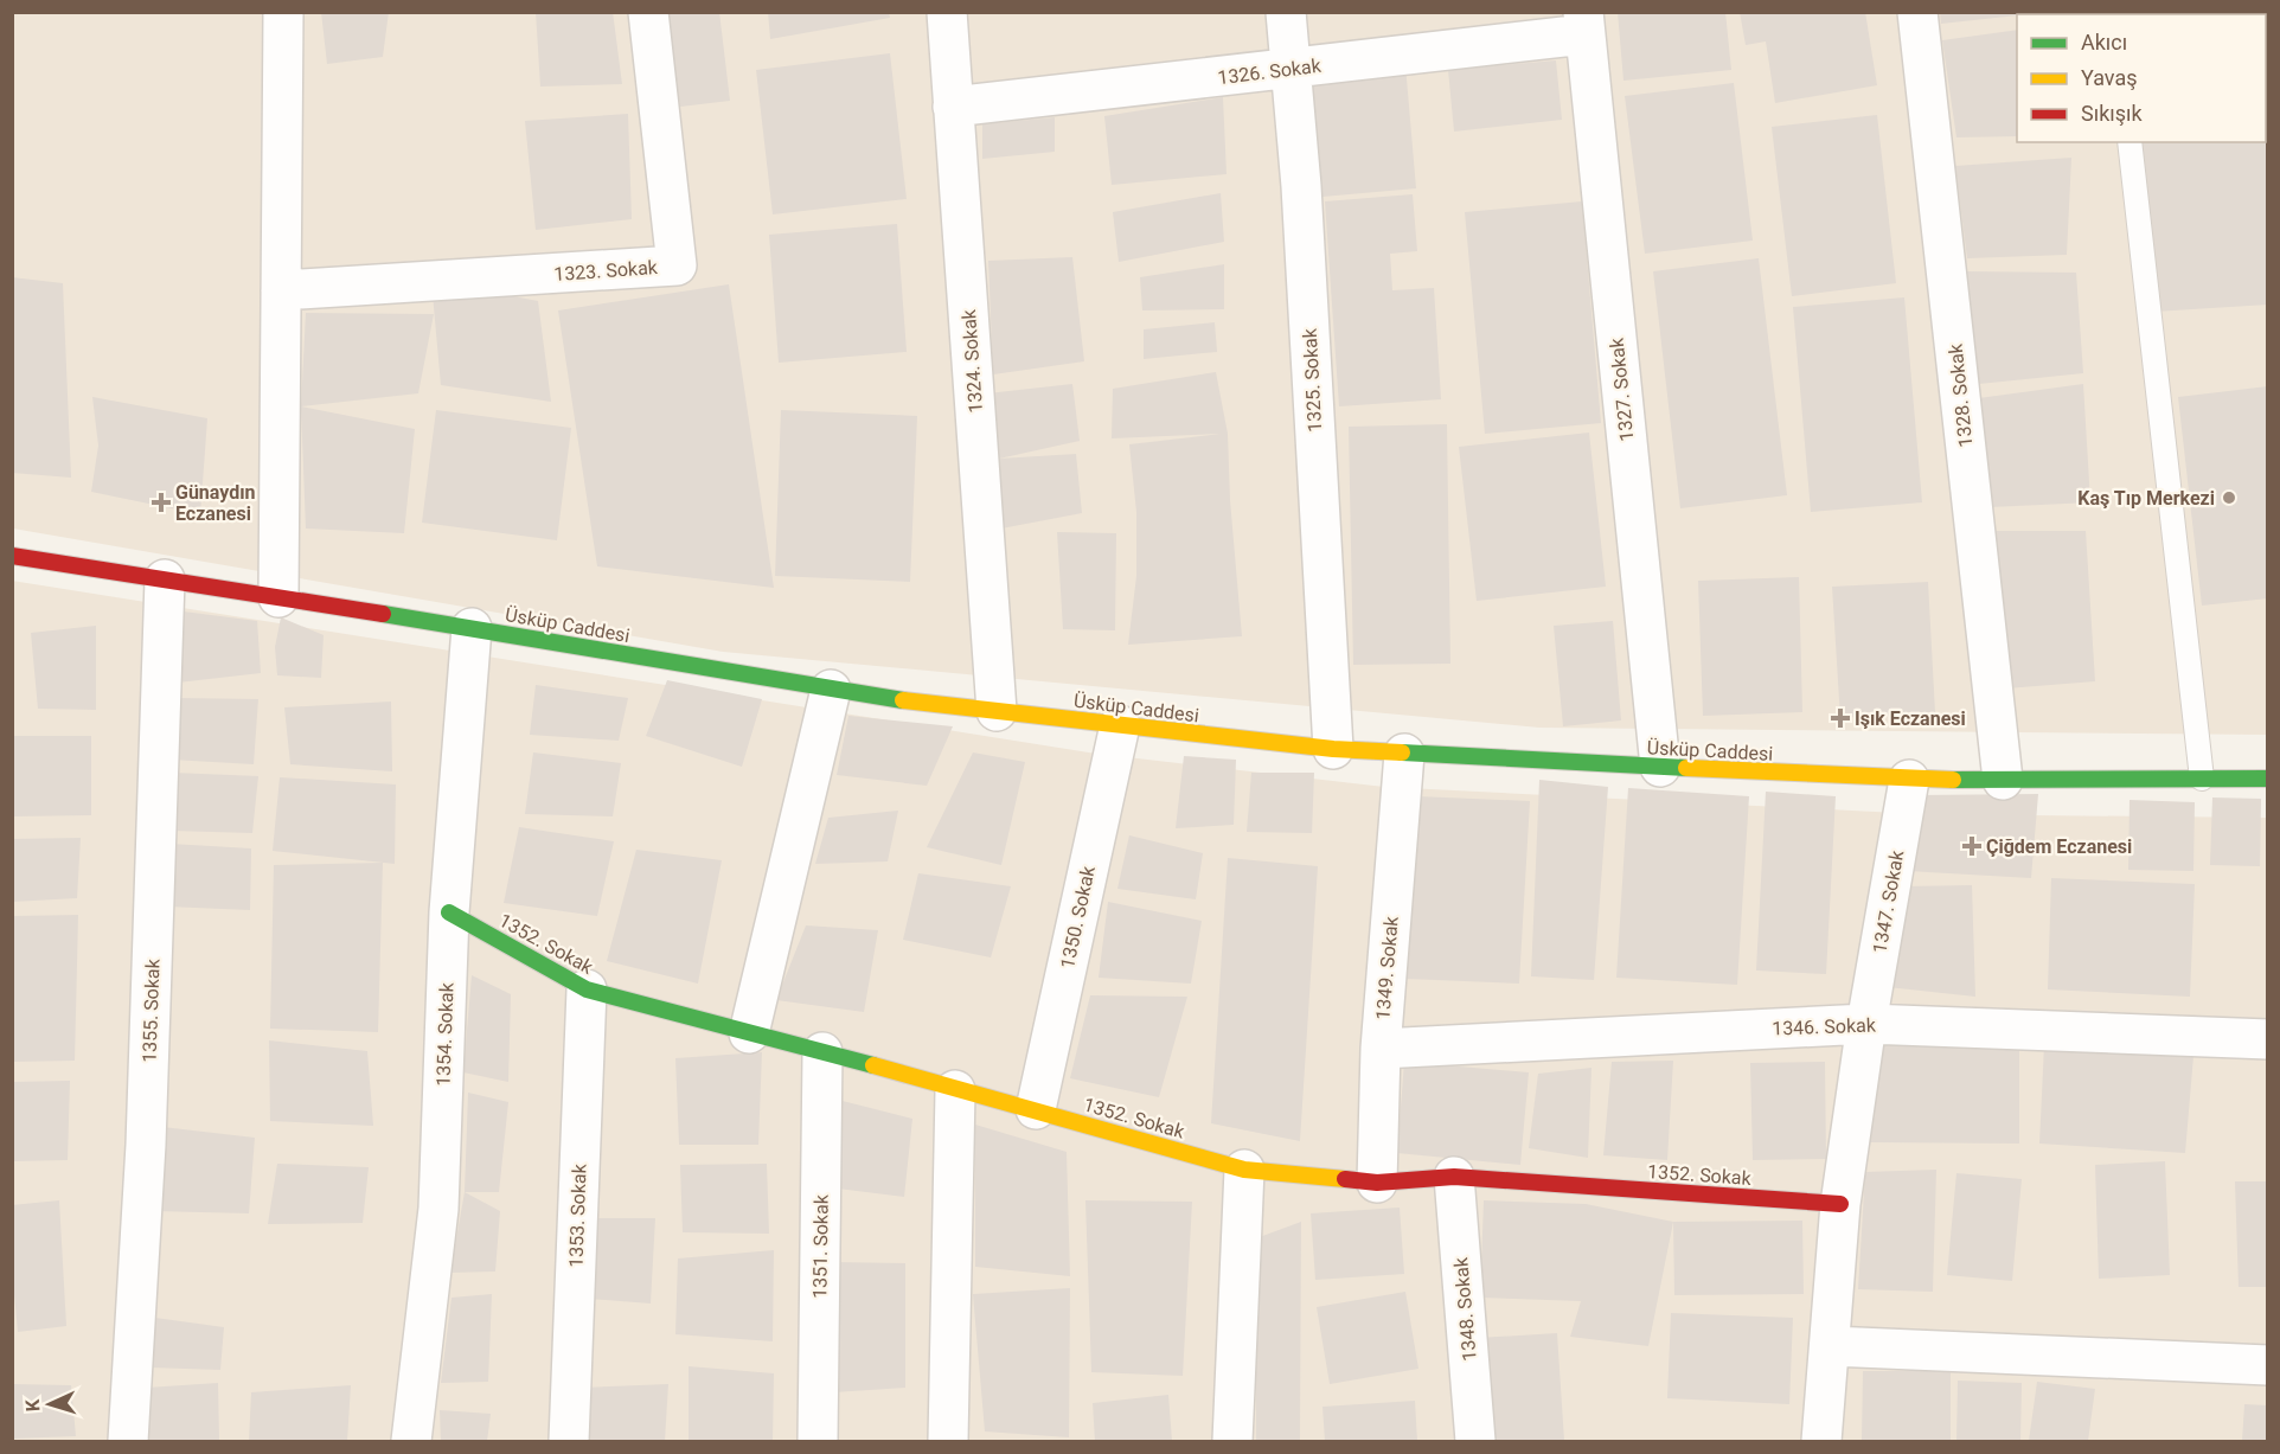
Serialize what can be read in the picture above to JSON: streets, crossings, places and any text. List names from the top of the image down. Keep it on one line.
{"streets":{"street":["1326. Sokak","1323. Sokak","1324. Sokak","1325. Sokak","1327. Sokak","1328. Sokak","Üsküp Caddesi","1347. Sokak","1350. Sokak","1352. Sokak","1349. Sokak","1355. Sokak","1346. Sokak","1354. Sokak","1353. Sokak","1351. Sokak","1348. Sokak"]},"crossings":[["1326. Sokak","1324. Sokak"],["1326. Sokak","1325. Sokak"],["1326. Sokak","1327. Sokak"],["1324. Sokak","Üsküp Caddesi"],["1325. Sokak","Üsküp Caddesi"],["1327. Sokak","Üsküp Caddesi"],["1328. Sokak","Üsküp Caddesi"],["Üsküp Caddesi","1347. Sokak"],["Üsküp Caddesi","1350. Sokak"],["Üsküp Caddesi","1349. Sokak"],["Üsküp Caddesi","1355. Sokak"],["Üsküp Caddesi","1354. Sokak"],["1347. Sokak","1352. Sokak"],["1347. Sokak","1346. Sokak"],["1350. Sokak","1352. Sokak"],["1352. Sokak","1349. Sokak"],["1352. Sokak","1354. Sokak"],["1352. Sokak","1353. Sokak"],["1352. Sokak","1351. Sokak"],["1352. Sokak","1348. Sokak"],["1349. Sokak","1346. Sokak"]],"places":{"other":["Kaş Tıp Merkezi"],"health":["Günaydın Eczanesi","Işık Eczanesi","Çiğdem Eczanesi"]},"legend":["Akıcı","Yavaş","Sıkışık"],"north":"left"}
